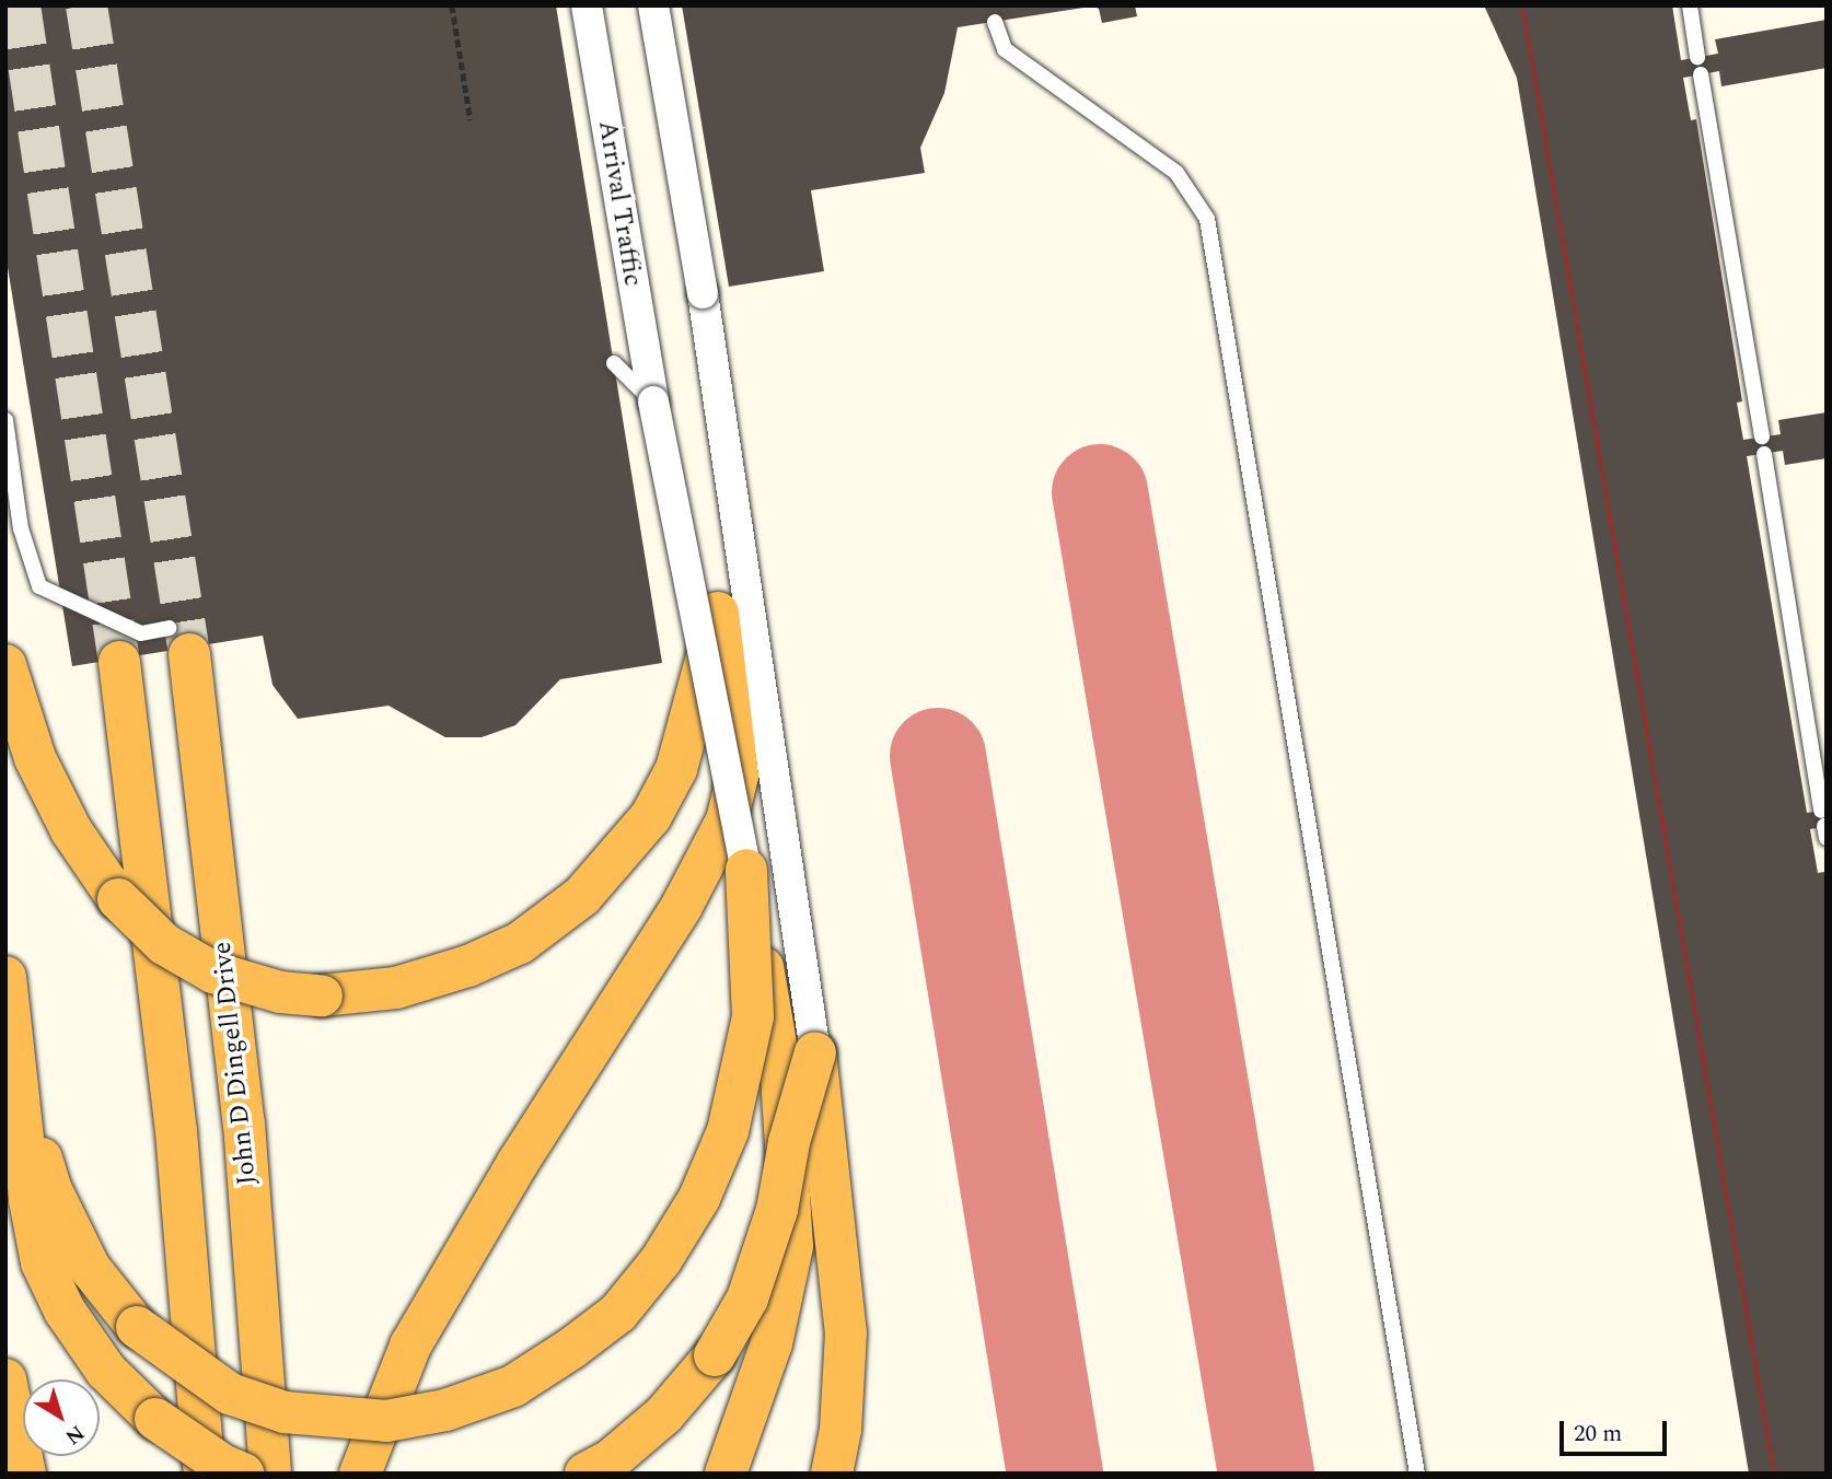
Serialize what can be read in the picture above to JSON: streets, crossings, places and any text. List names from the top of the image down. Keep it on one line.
{"streets":{"highway":["John D Dingell Drive"],"street":["Arrival Traffic"]},"scale_bar":"20 m","north":"bottom right"}
